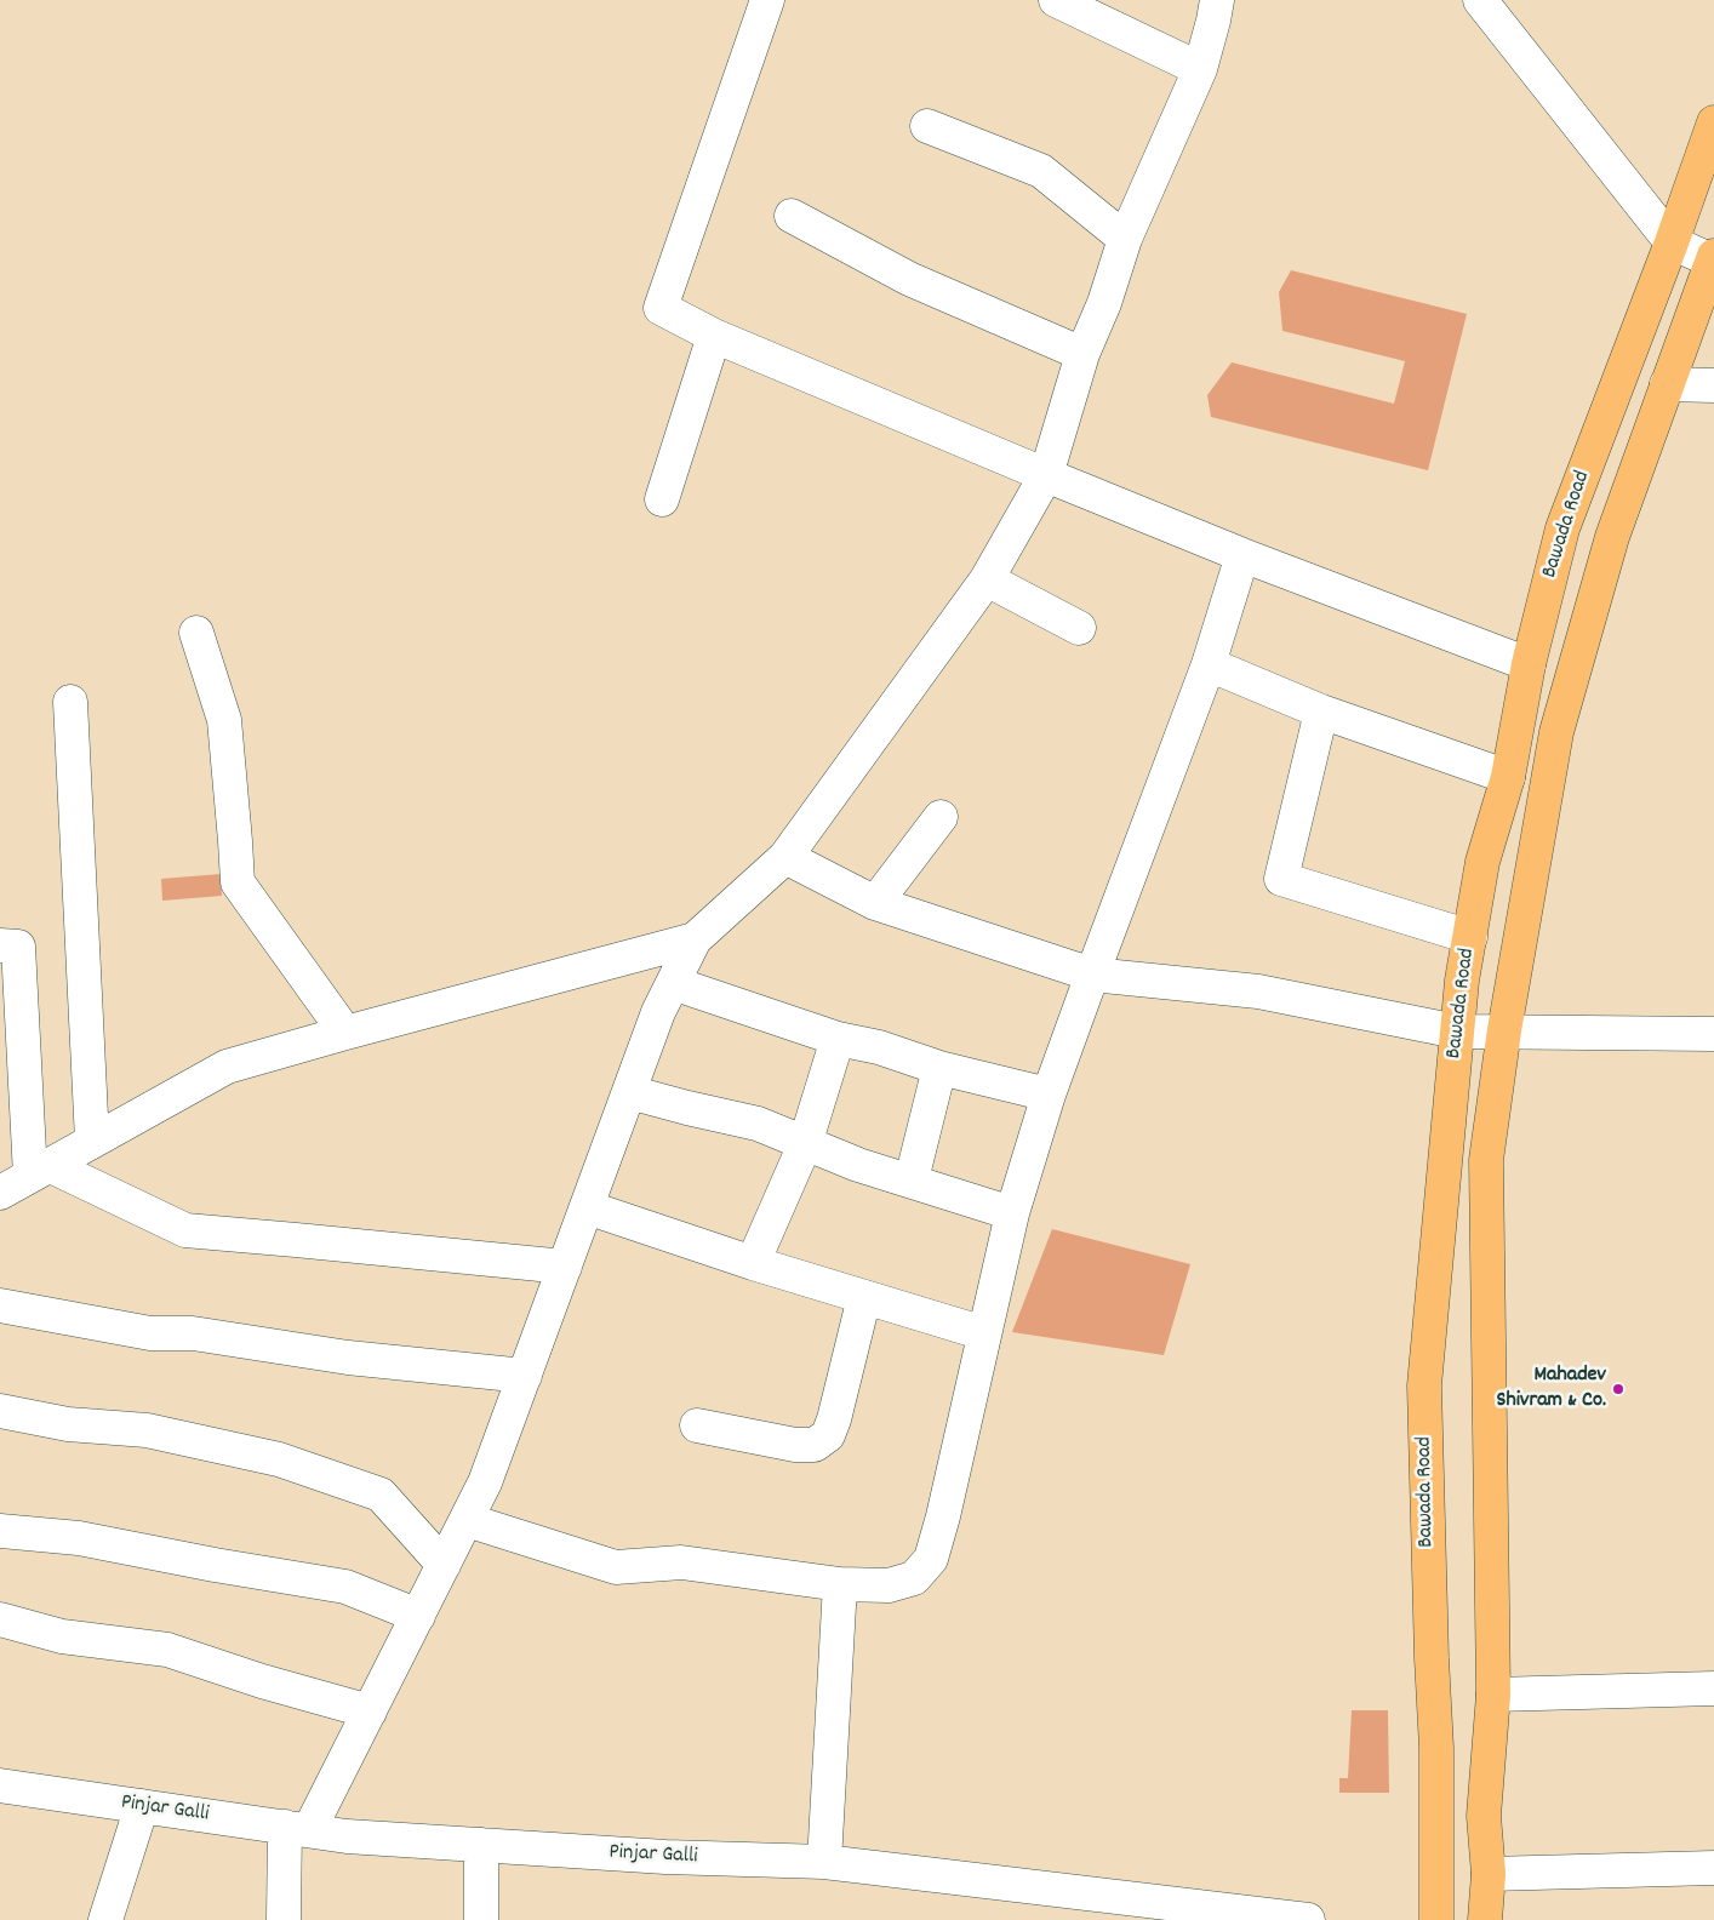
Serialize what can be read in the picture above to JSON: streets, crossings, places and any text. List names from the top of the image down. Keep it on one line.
{"streets":{"main road":["Bawada Road"],"street":["Pinjar Galli"]},"places":["Mahadev Shivram & Co."]}
